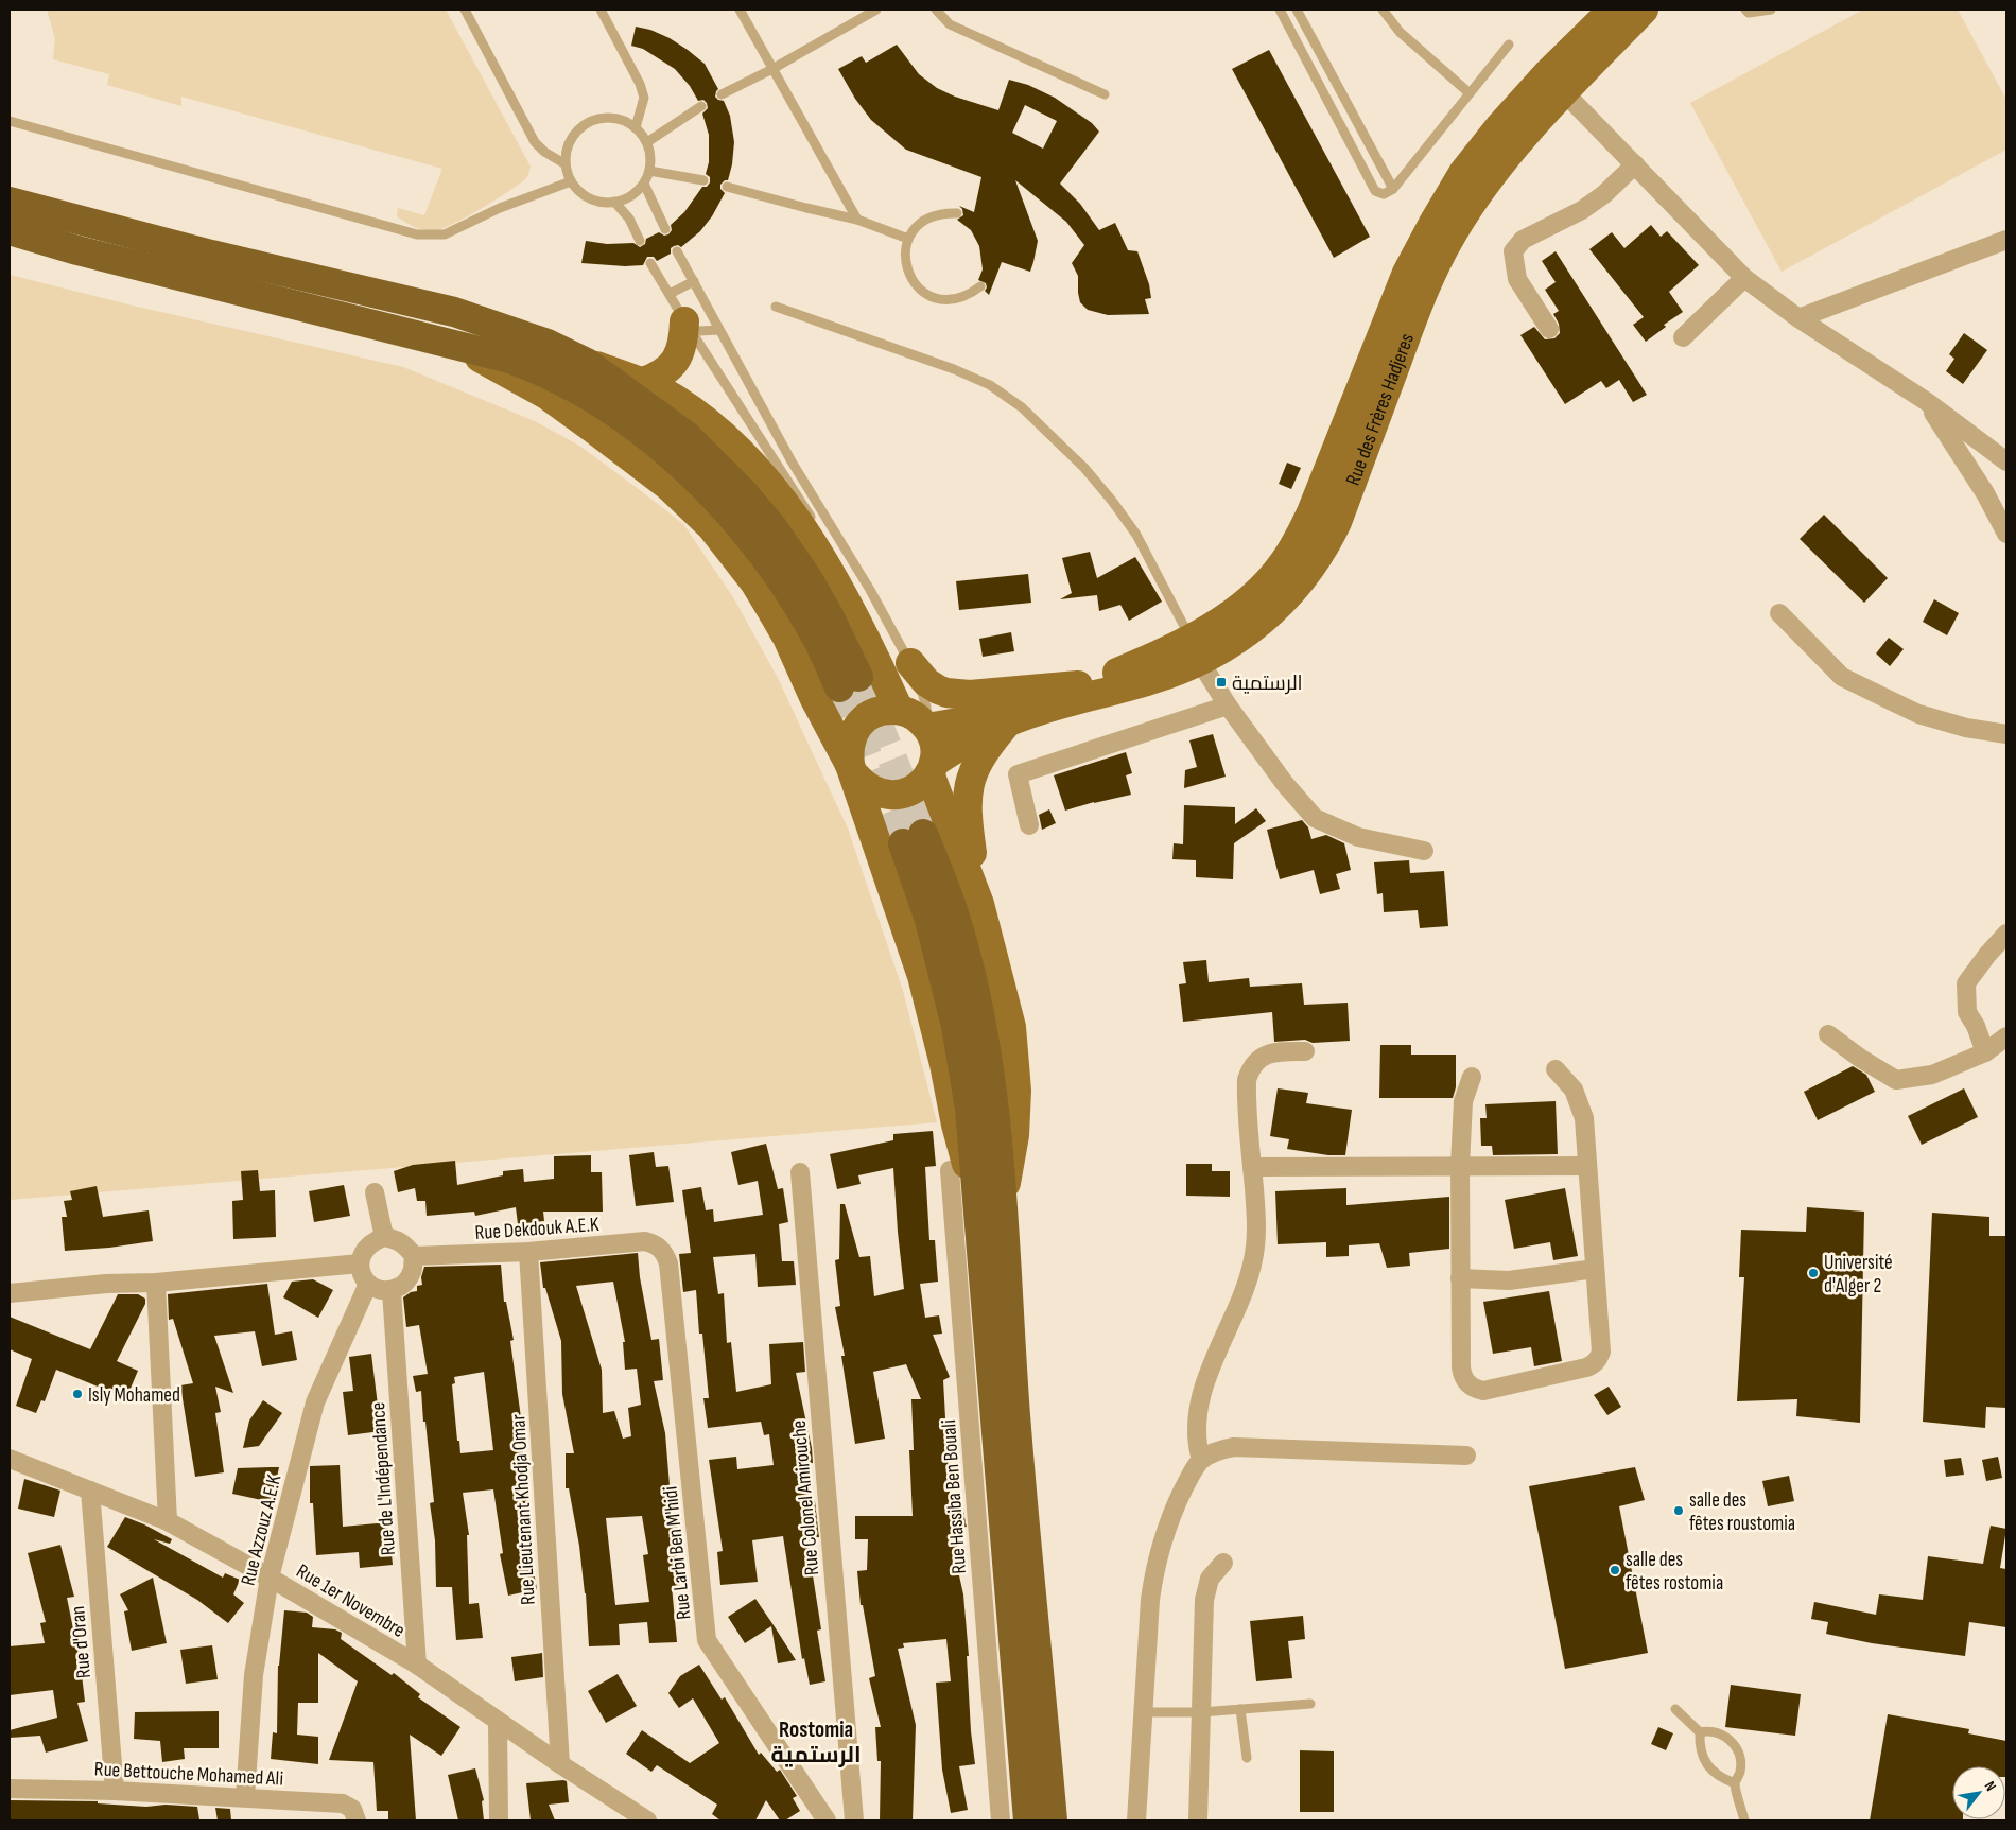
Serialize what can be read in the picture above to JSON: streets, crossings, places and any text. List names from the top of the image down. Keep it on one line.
{"streets":{"main road":["Rue des Frères Hadjeres"],"street":["Rue Dekdouk A.E.K","Rue de L'Indépendance","Rue Hassiba Ben Bouali","Rue Colonel Amirouche","Rue Lieutenant Khodja Omar","Rue Azzouz A.E.K","Rue Larbi Ben M'hidi","Rue 1er Novembre","Rue d'Oran","Rue Bettouche Mohamed Ali"]},"crossings":[["Rue Dekdouk A.E.K","Rue de L'Indépendance"],["Rue Dekdouk A.E.K","Rue Lieutenant Khodja Omar"],["Rue Dekdouk A.E.K","Rue Azzouz A.E.K"],["Rue Dekdouk A.E.K","Rue Larbi Ben M'hidi"],["Rue de L'Indépendance","Rue Azzouz A.E.K"],["Rue de L'Indépendance","Rue 1er Novembre"],["Rue Lieutenant Khodja Omar","Rue 1er Novembre"],["Rue Azzouz A.E.K","Rue 1er Novembre"],["Rue Azzouz A.E.K","Rue Bettouche Mohamed Ali"],["Rue 1er Novembre","Rue d'Oran"],["Rue d'Oran","Rue Bettouche Mohamed Ali"]],"districts":["Rostomia الرستمية"],"places":{"transit":["الرستمية"],"other":["Université d'Alger 2","Isly Mohamed","salle des fêtes roustomia","salle des fêtes rostomia"]},"north":"top right"}
